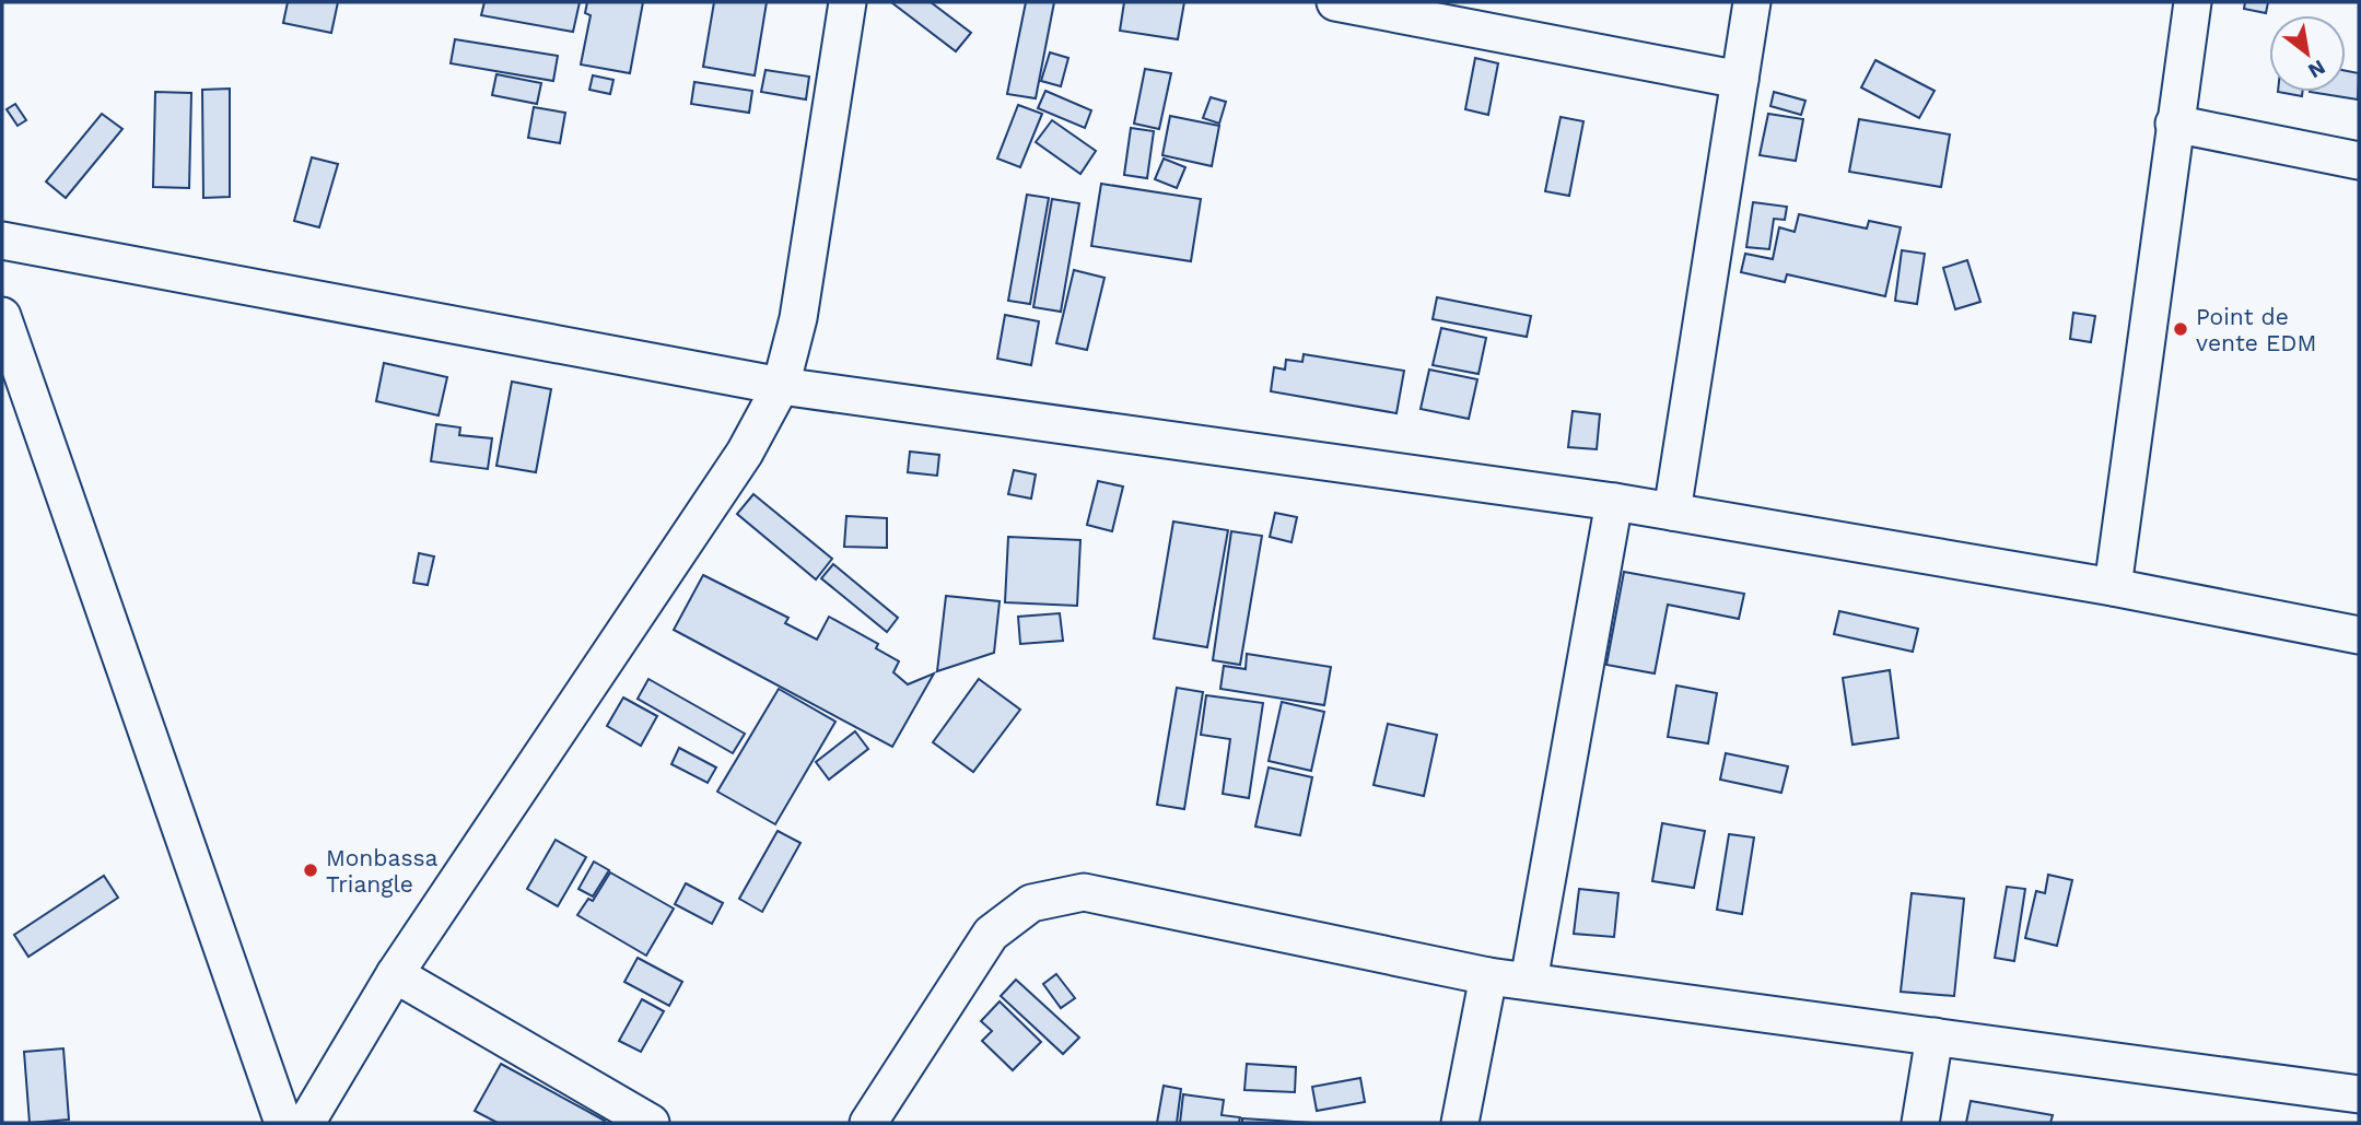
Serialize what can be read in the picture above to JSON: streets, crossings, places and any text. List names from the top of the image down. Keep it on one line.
{"places":["Point de vente EDM","Monbassa Triangle"],"north":"bottom right"}
